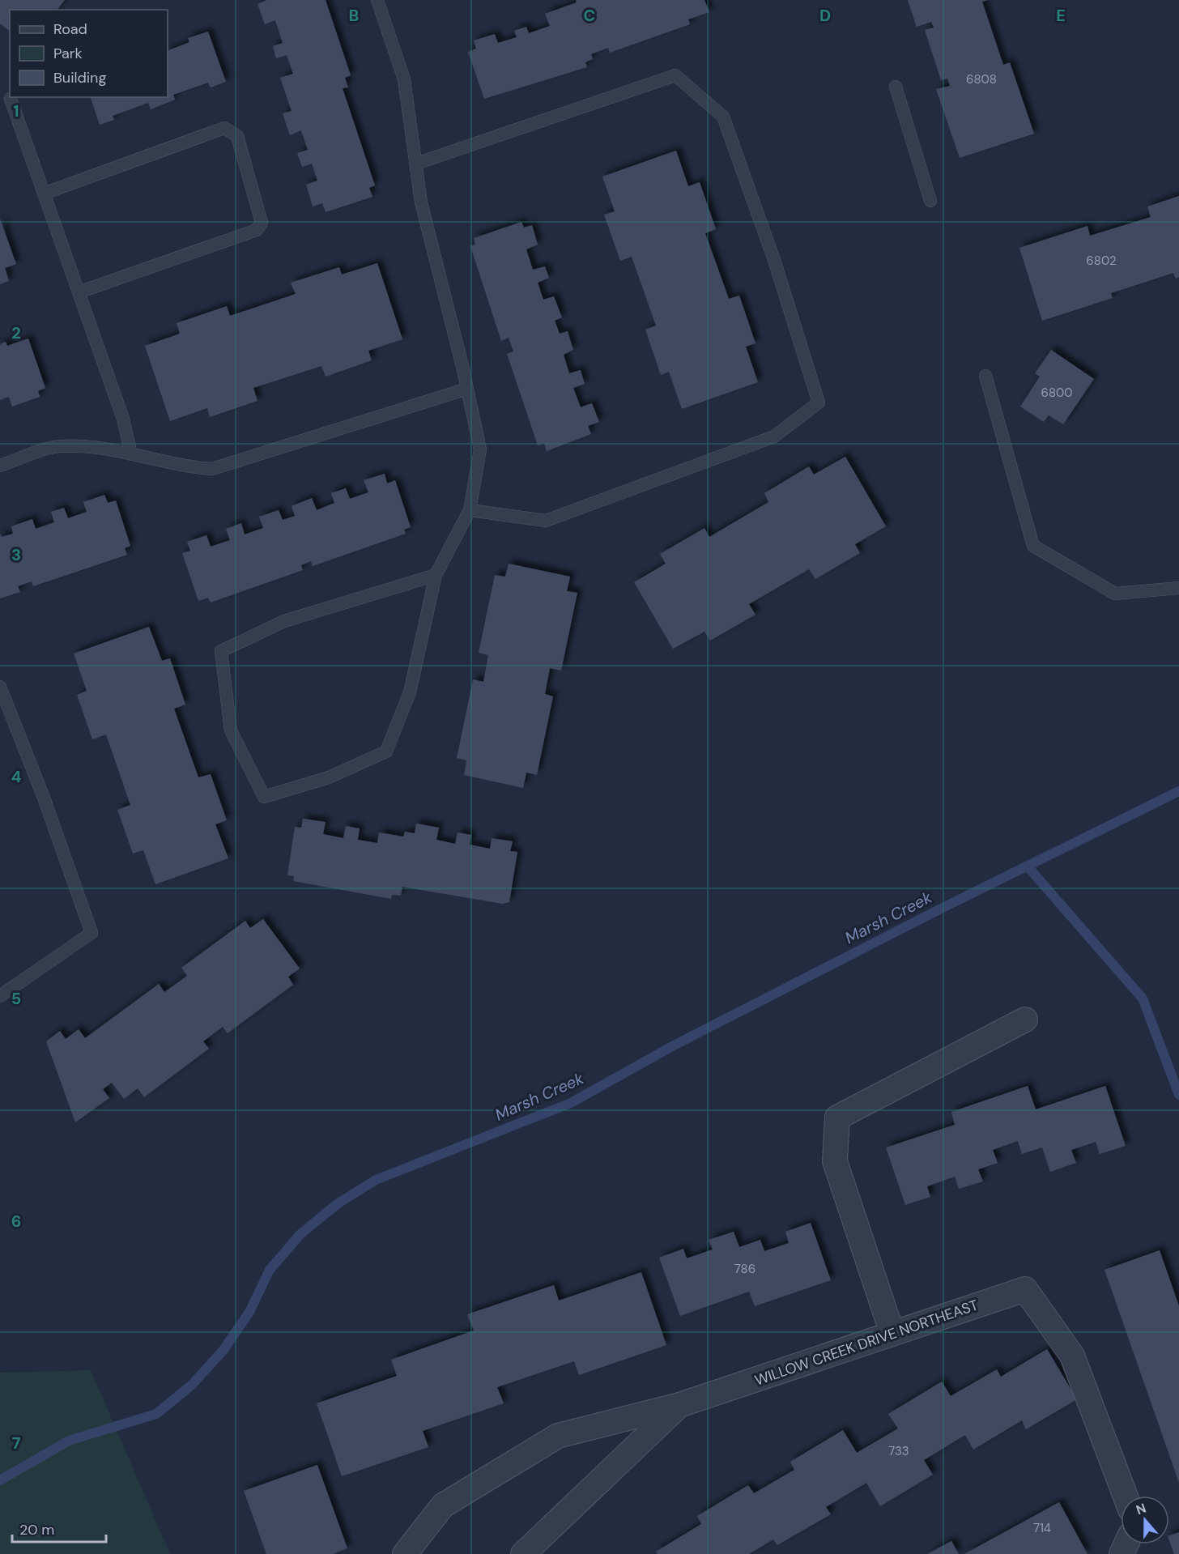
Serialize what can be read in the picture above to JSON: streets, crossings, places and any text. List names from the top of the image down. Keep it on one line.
{"streets":{"street":["WILLOW CREEK DRIVE NORTHEAST"]},"water":["Marsh Creek"],"house_numbers":["6808","6802","6800","786","733","714"],"legend":["Road","Park","Building"],"scale_bar":"20 m","north":"top","grid":{"columns":["B","C","D","E"],"rows":["1","2","3","4","5","6","7"]}}
